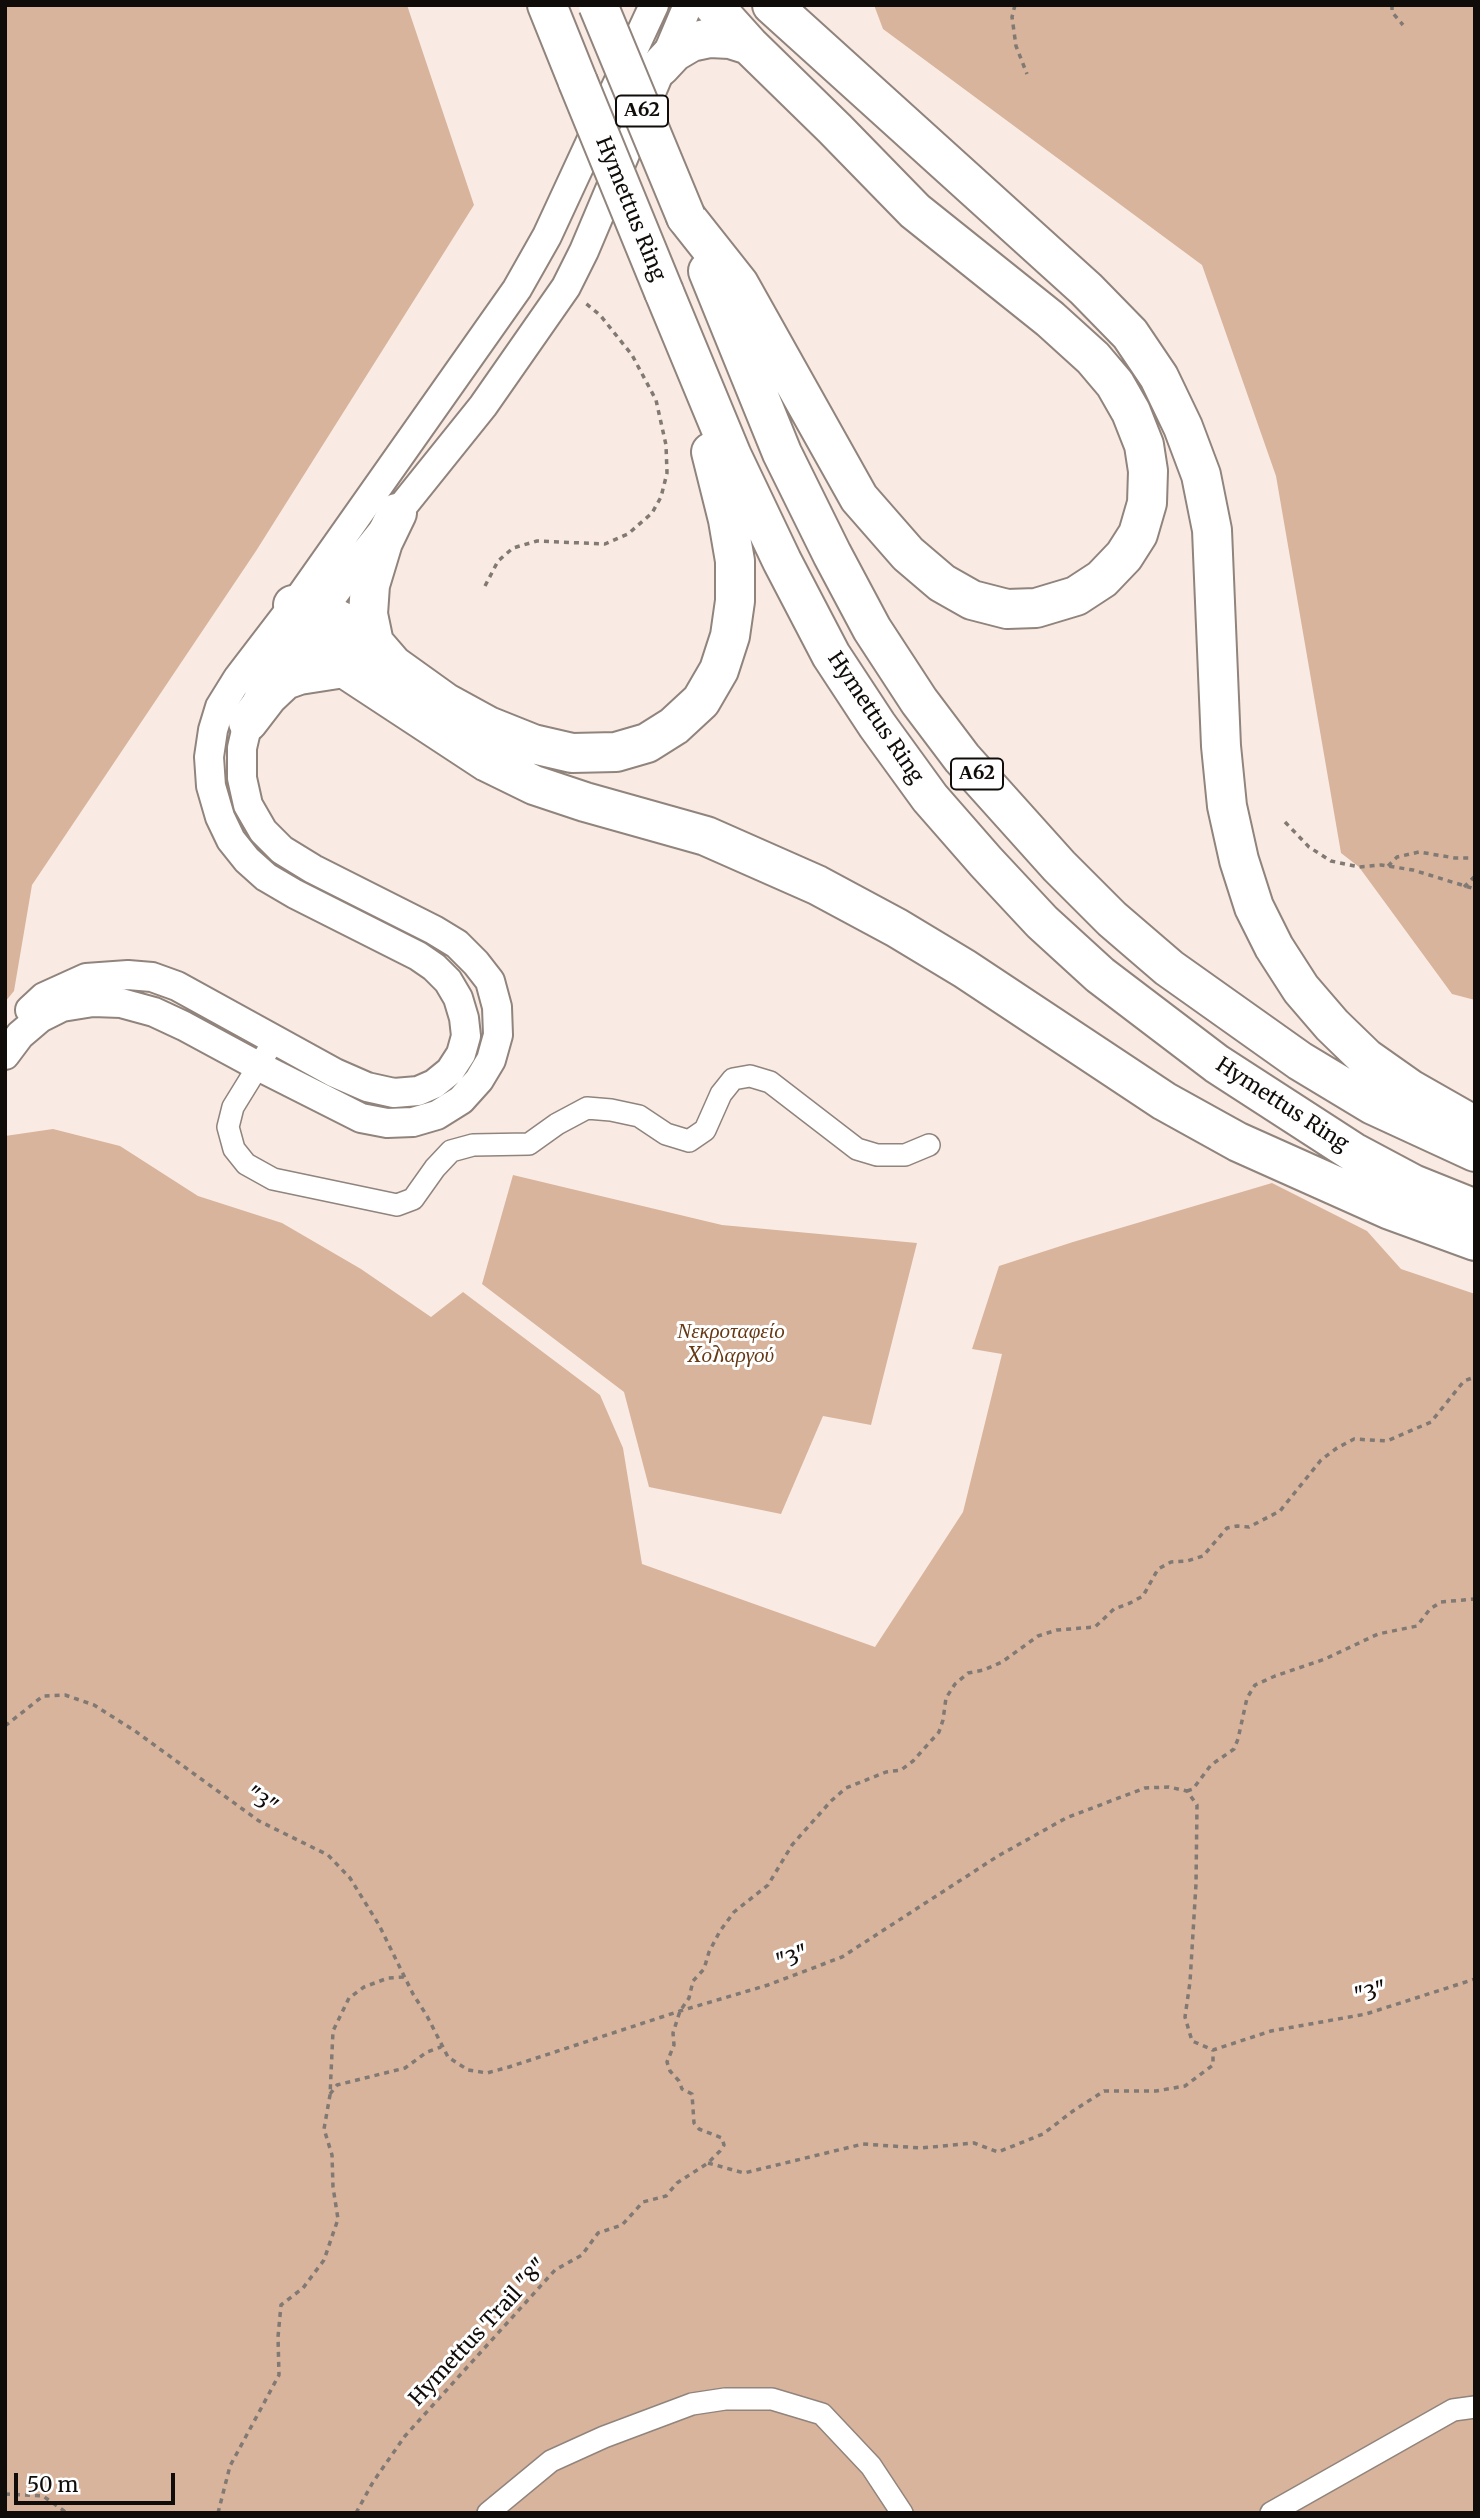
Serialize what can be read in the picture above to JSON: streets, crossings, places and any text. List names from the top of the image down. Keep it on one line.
{"streets":{"highway":["Α62","Hymettus Ring"],"path":["\"3\"","Hymettus Trail \"8\""]},"parks":["Νεκροταφείο Χολαργού"],"scale_bar":"50 m"}
